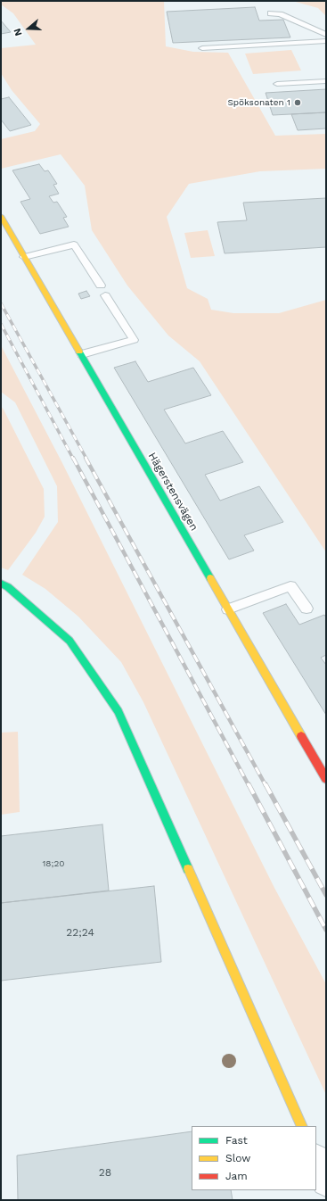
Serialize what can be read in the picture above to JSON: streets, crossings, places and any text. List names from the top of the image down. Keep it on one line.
{"streets":{"street":["Hägerstensvägen"]},"places":["Spöksonaten 1"],"house_numbers":["18;20","22;24","28"],"legend":["Fast","Slow","Jam"],"north":"left"}
